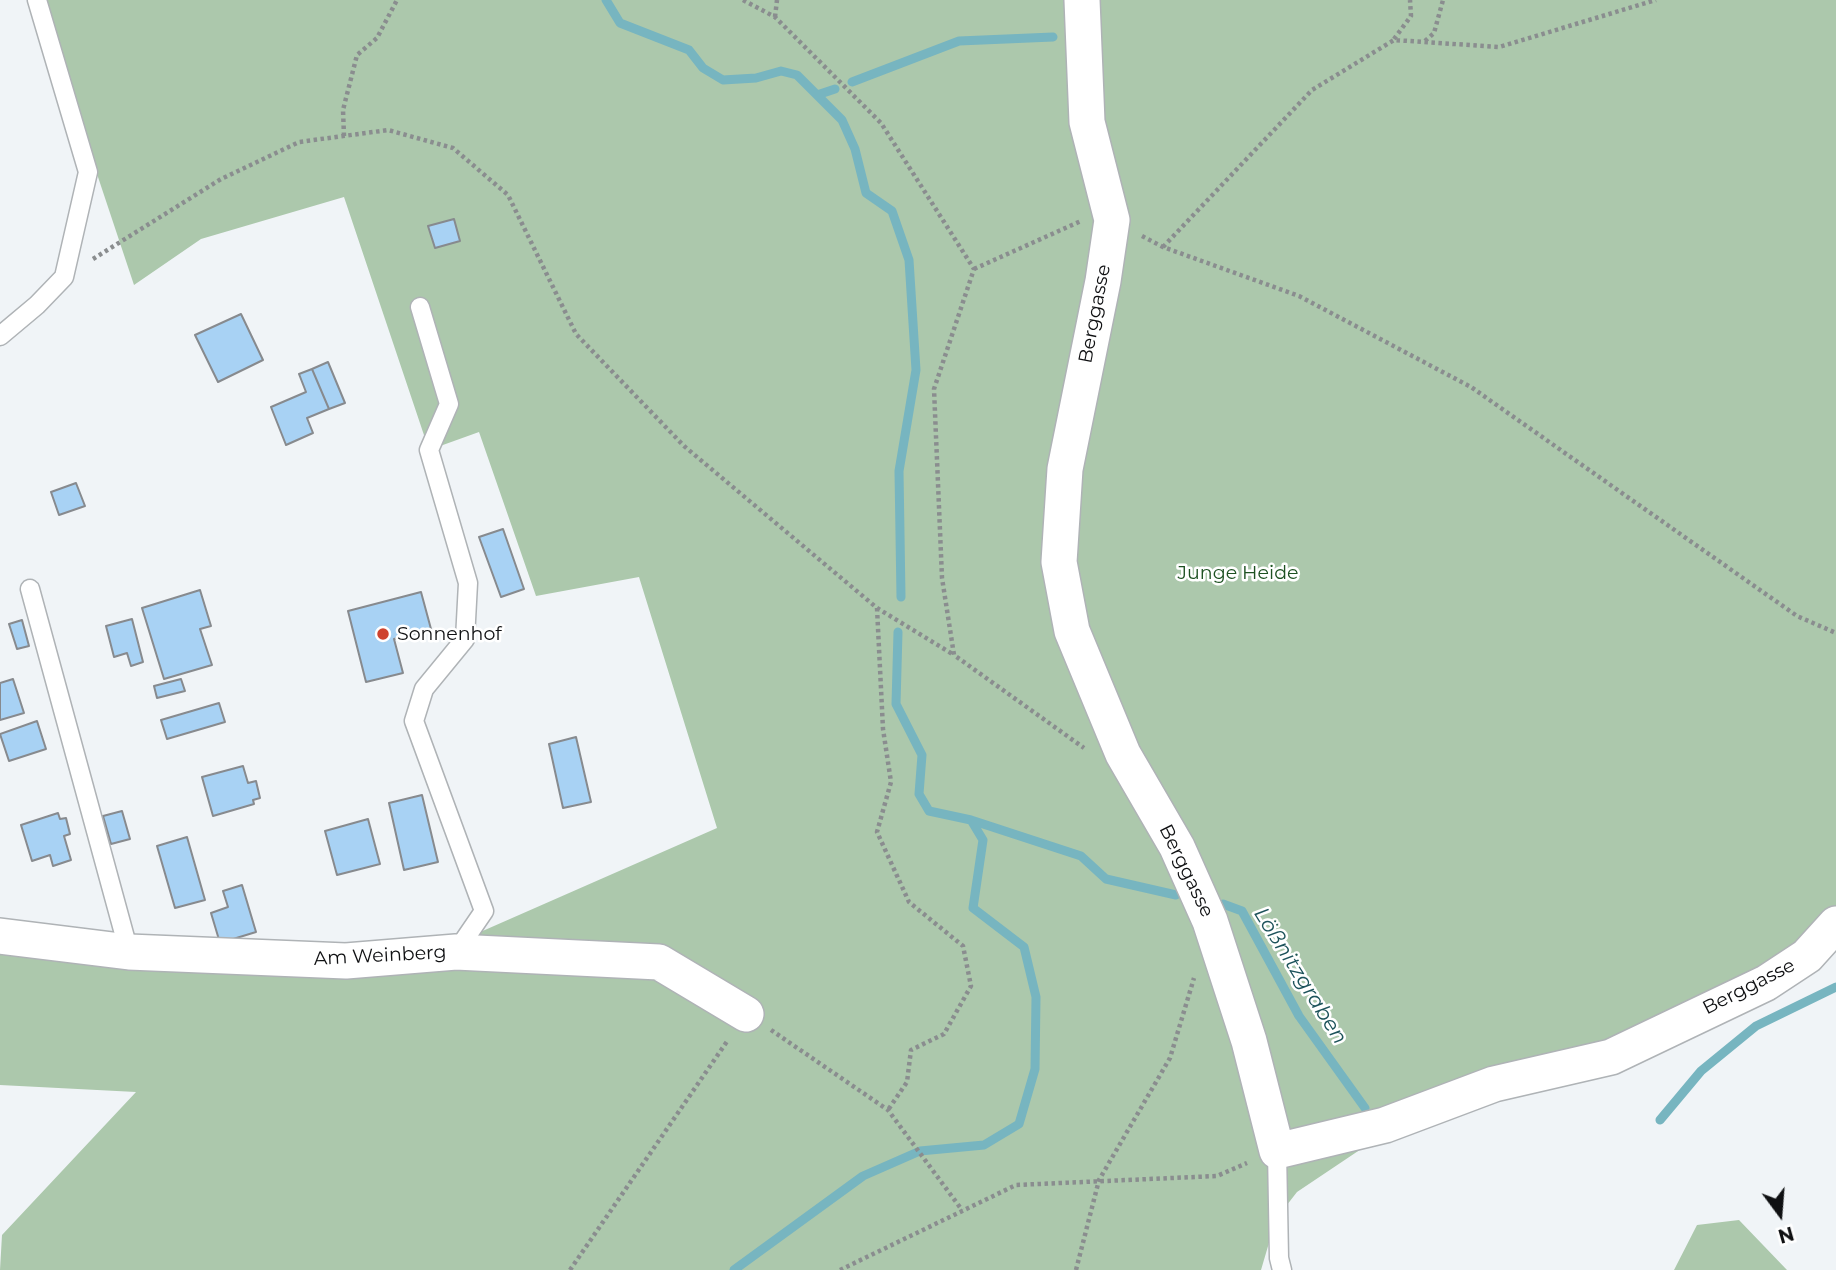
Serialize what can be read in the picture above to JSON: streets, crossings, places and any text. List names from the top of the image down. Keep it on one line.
{"streets":{"street":["Berggasse","Am Weinberg"]},"water":["Lößnitzgraben"],"parks":["Junge Heide"],"places":["Sonnenhof"],"north":"bottom"}
